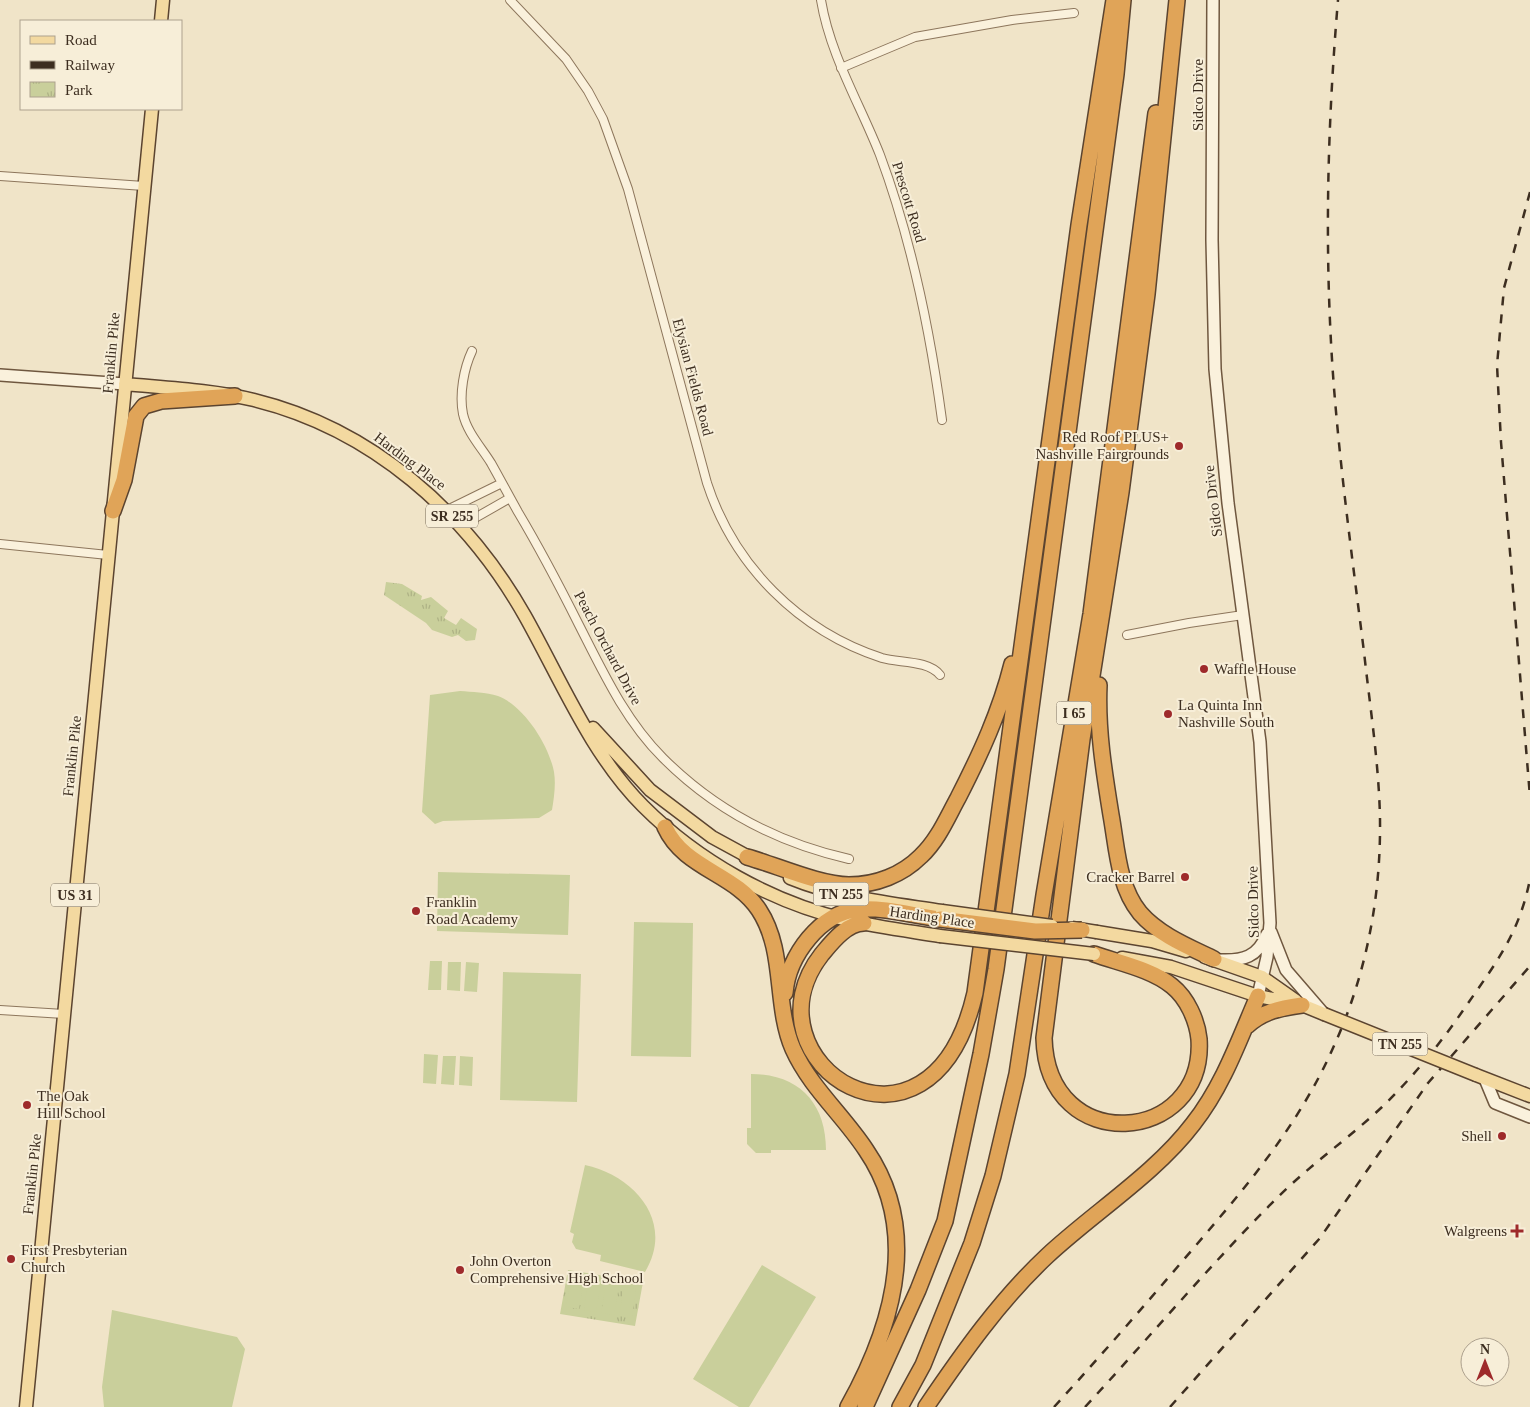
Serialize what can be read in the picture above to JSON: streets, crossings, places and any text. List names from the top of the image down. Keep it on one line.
{"streets":{"highway":["I 65"],"main road":["Sidco Drive","Franklin Pike","Harding Place","SR 255","TN 255","US 31"],"street":["Prescott Road","Elysian Fields Road","Peach Orchard Drive"]},"crossings":[["Sidco Drive","Harding Place"],["Sidco Drive","TN 255"],["Franklin Pike","Harding Place"],["Harding Place","TN 255"]],"places":{"other":["Red Roof PLUS+ Nashville Fairgrounds","Waffle House","La Quinta Inn Nashville South","Cracker Barrel","Franklin Road Academy","The Oak Hill School","Shell","First Presbyterian Church","John Overton Comprehensive High School"],"health":["Walgreens"]},"legend":["Road","Railway","Park"],"north":"top"}
